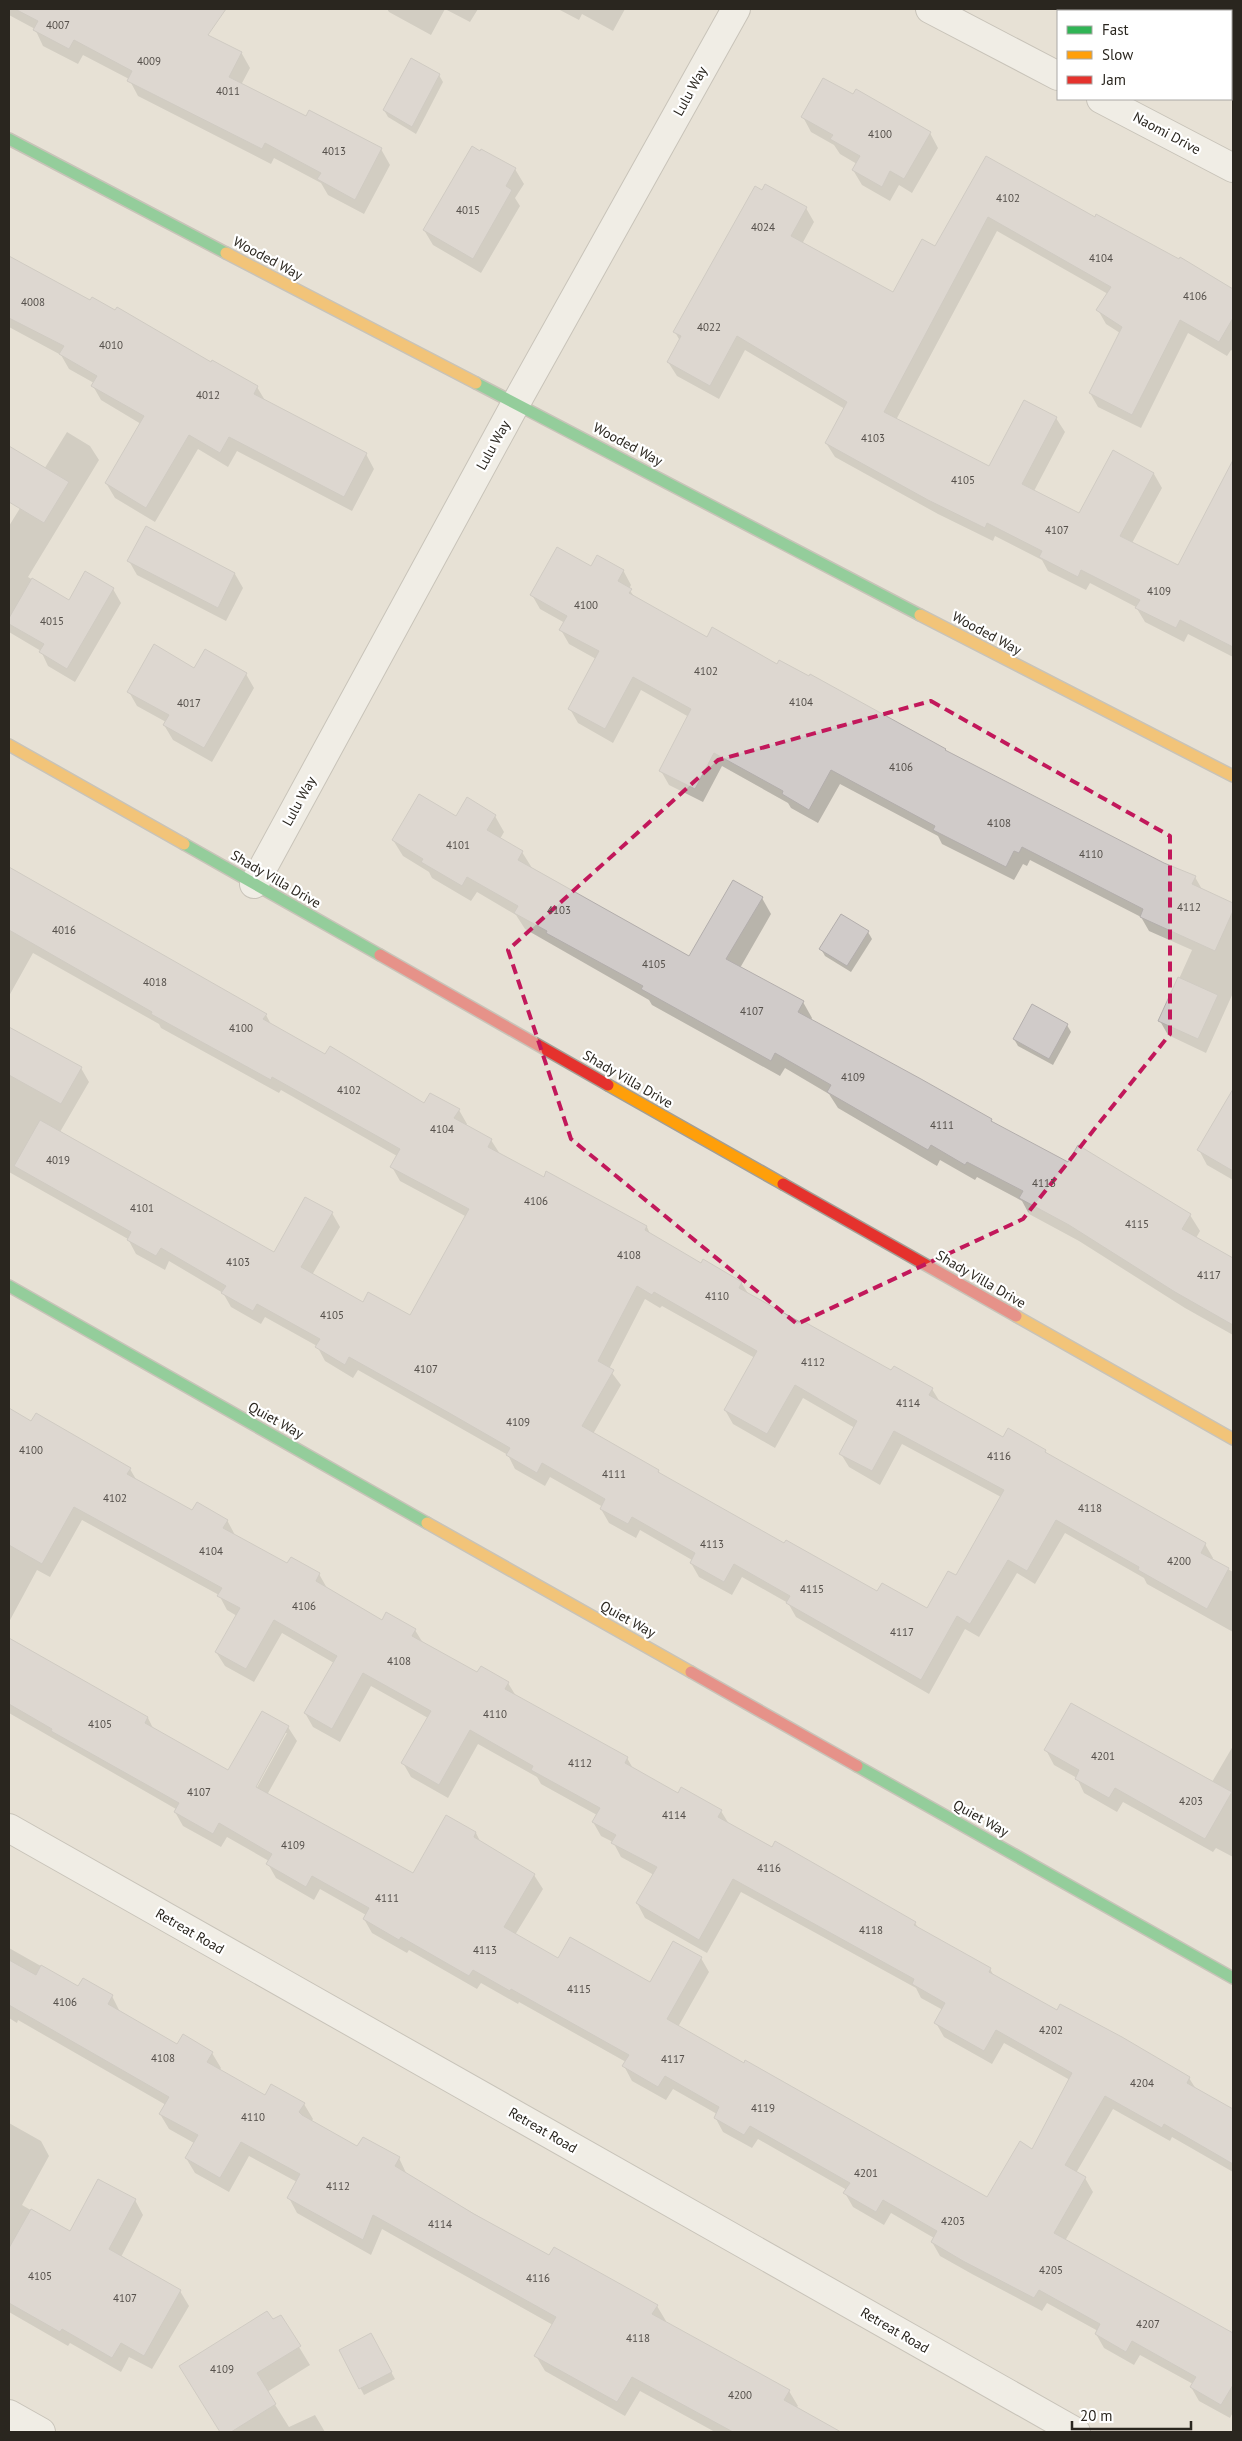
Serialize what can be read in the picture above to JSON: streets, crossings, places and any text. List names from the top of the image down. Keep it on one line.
{"streets":{"street":["Lulu Way","Naomi Drive","Wooded Way","Shady Villa Drive","Quiet Way","Retreat Road"]},"crossings":[["Lulu Way","Wooded Way"],["Lulu Way","Shady Villa Drive"]],"house_numbers":["4007","4009","4011","4100","4013","4102","4015","4024","4104","4106","4008","4022","4010","4012","4103","4105","4107","4109","4100","4015","4102","4104","4017","4106","4108","4101","4110","4112","4103","4016","4105","4018","4107","4100","4109","4102","4111","4104","4019","4113","4106","4101","4115","4108","4103","4117","4110","4105","4112","4107","4114","4109","4100","4116","4111","4102","4118","4113","4104","4200","4115","4106","4117","4108","4110","4105","4201","4112","4107","4203","4114","4109","4116","4111","4118","4113","4115","4106","4202","4108","4117","4204","4119","4110","4201","4112","4203","4114","4205","4105","4116","4107","4207","4118","4109","4200"],"legend":["Fast","Slow","Jam"],"scale_bar":"20 m"}
